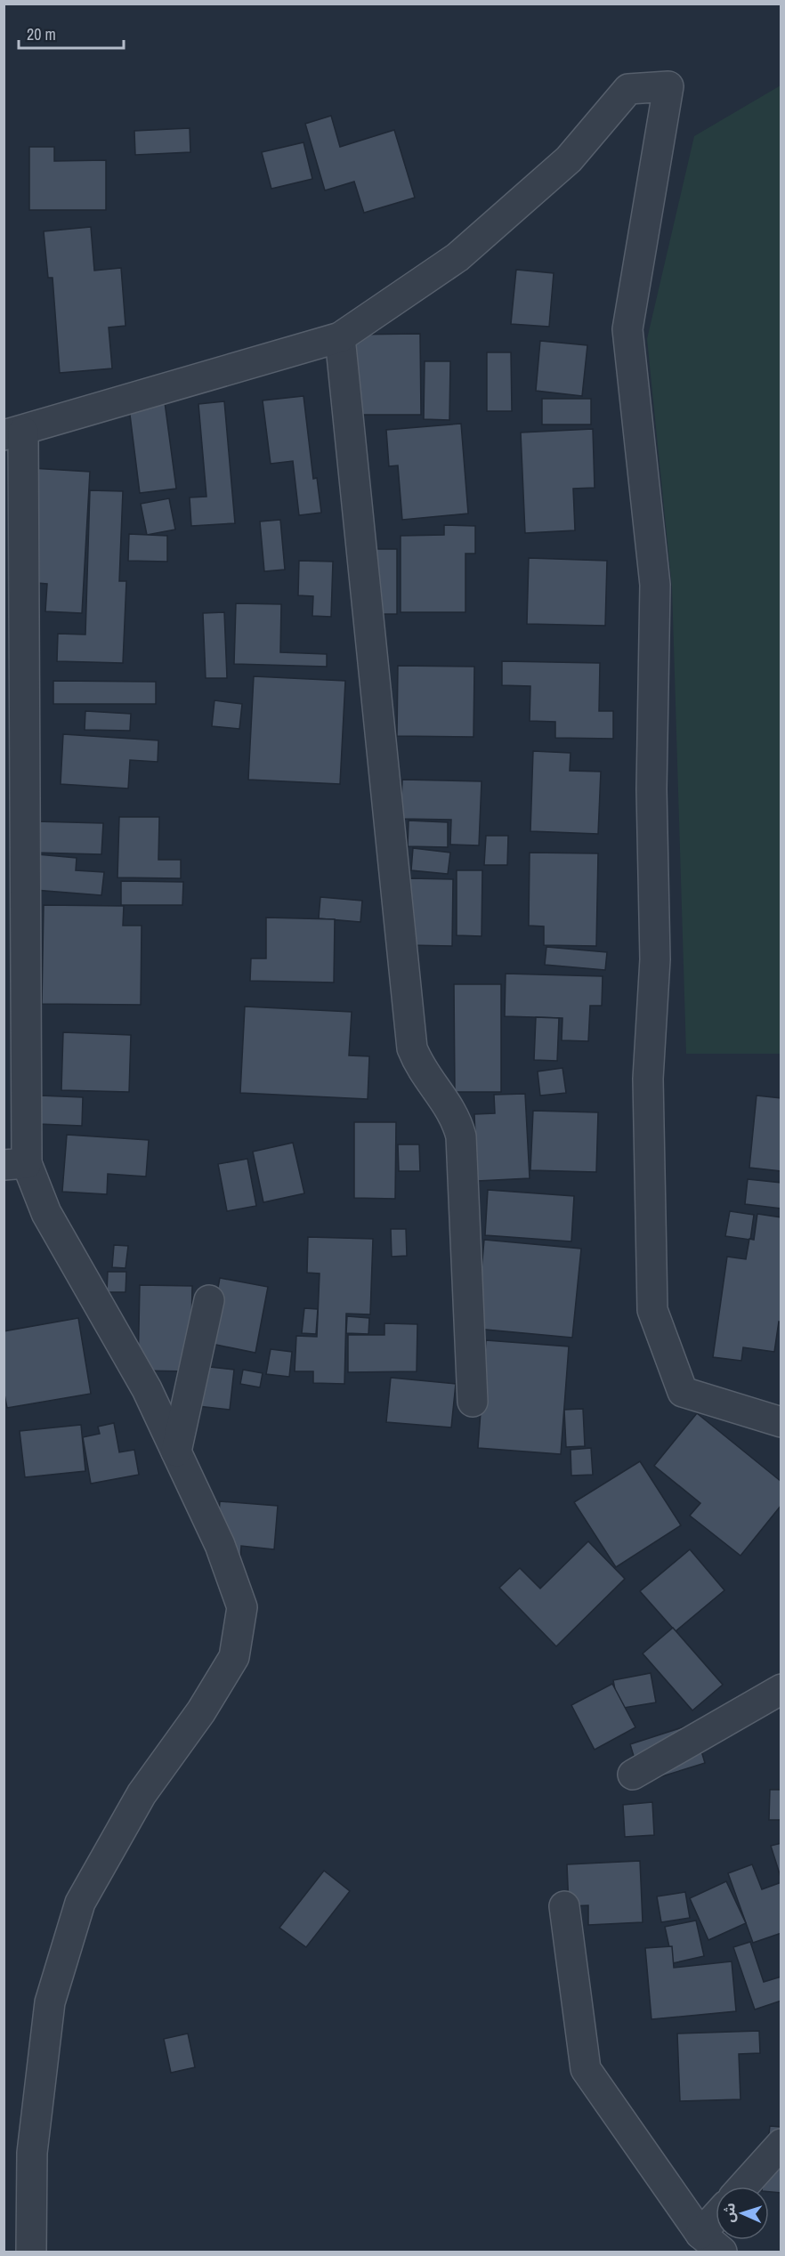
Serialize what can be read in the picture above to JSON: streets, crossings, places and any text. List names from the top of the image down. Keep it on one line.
{"scale_bar":"20 m","north":"left"}
